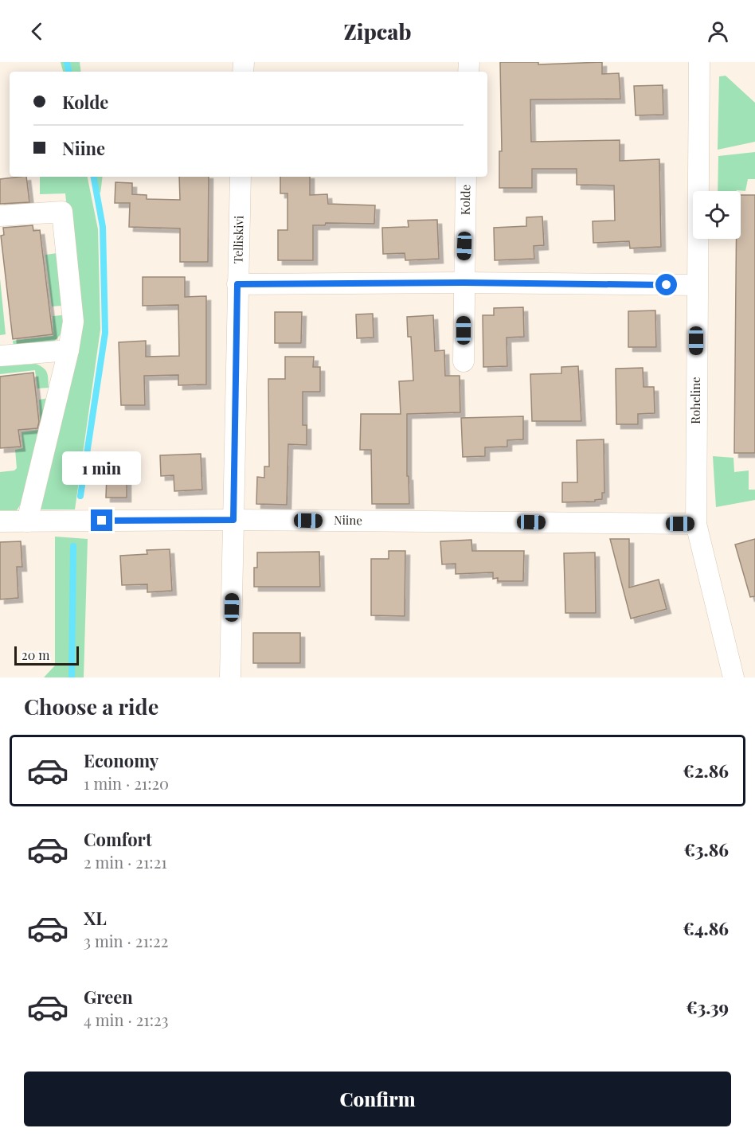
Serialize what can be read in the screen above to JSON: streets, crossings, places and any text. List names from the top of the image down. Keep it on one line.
{"streets":{"street":["Kolde","Telliskivi","Roheline","Niine"]},"crossings":[["Telliskivi","Niine"],["Roheline","Niine"]],"scale_bar":"20 m","page":{"header":"Zipcab","banner":["Kolde","Niine"],"bubble":"1 min","scale":"20 m","heading":"Choose a ride","list":[{"name":"Economy","note":"1 min · 21:20","value":"€2.86"},{"name":"Comfort","note":"2 min · 21:21","value":"€3.86"},{"name":"XL","note":"3 min · 21:22","value":"€4.86"},{"name":"Green","note":"4 min · 21:23","value":"€3.39"}],"buttons":"Confirm"}}
